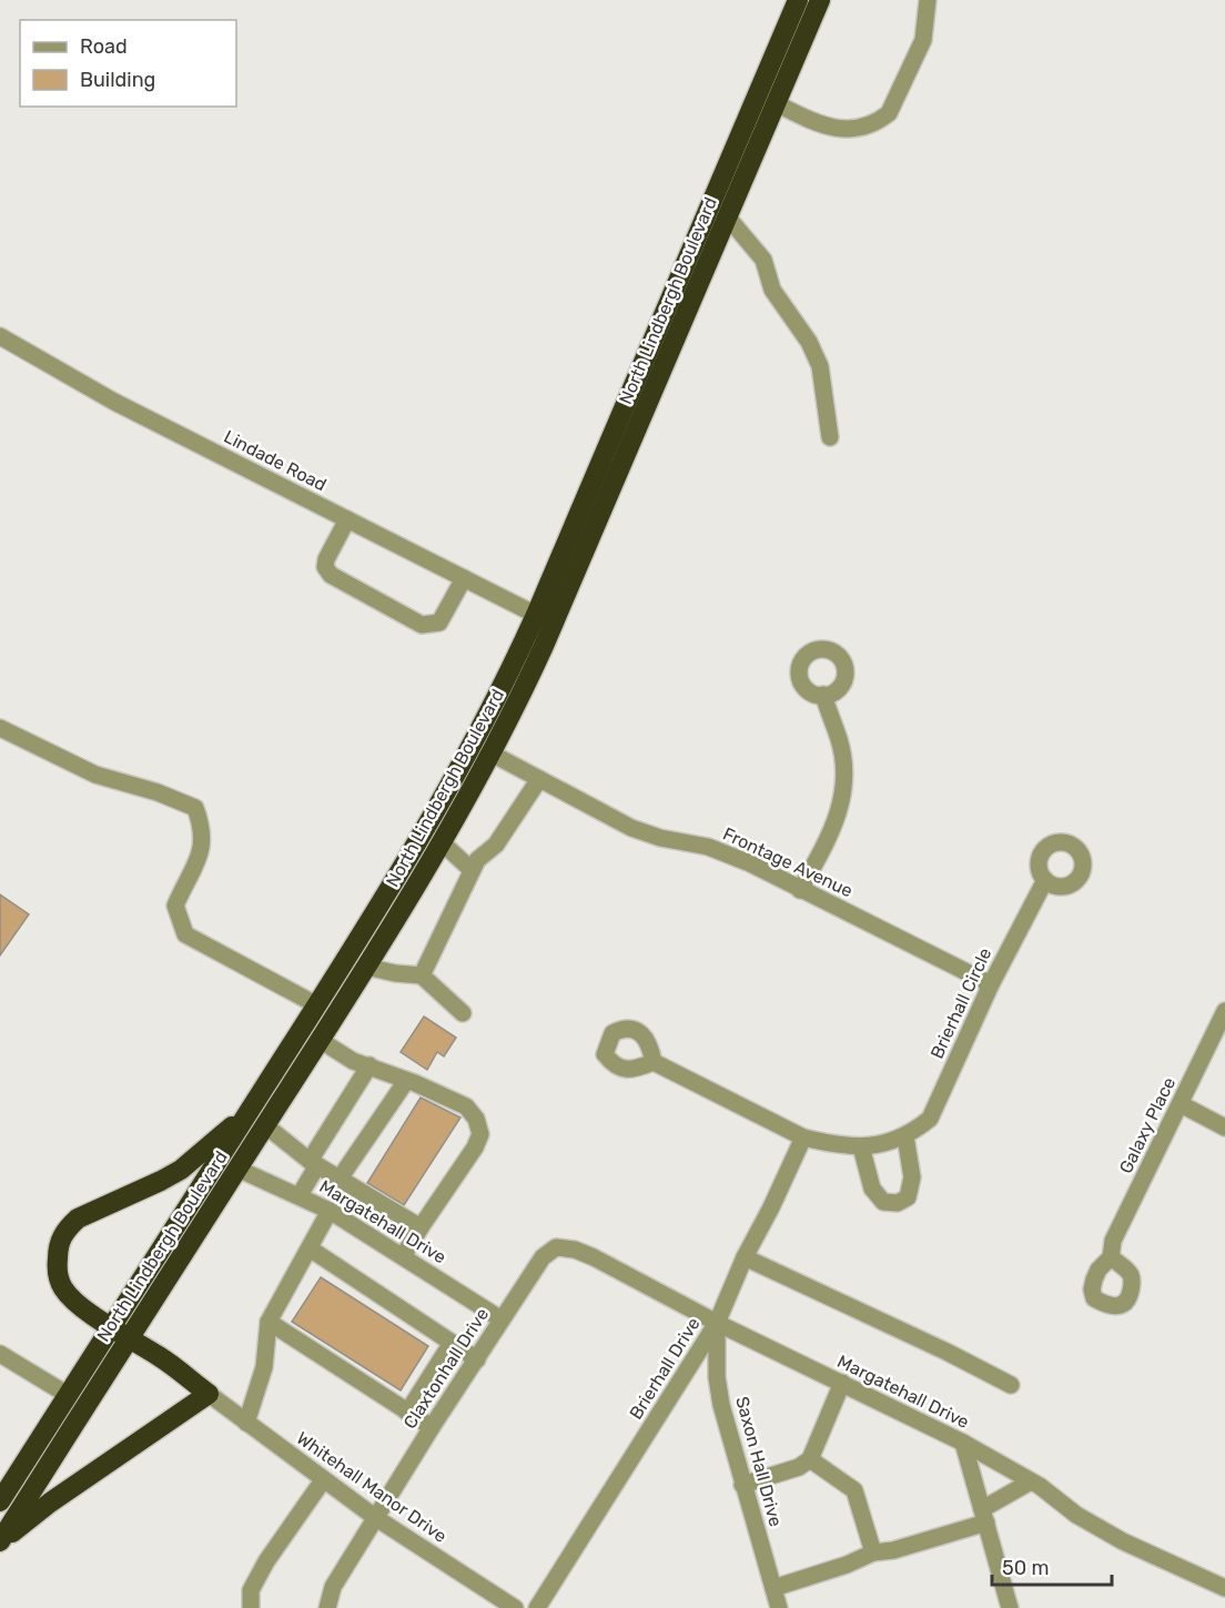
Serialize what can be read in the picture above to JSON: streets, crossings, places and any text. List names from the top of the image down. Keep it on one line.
{"streets":{"highway":["North Lindbergh Boulevard"],"street":["Lindade Road","Frontage Avenue","Brierhall Circle","Galaxy Place","Margatehall Drive","Claxtonhall Drive","Brierhall Drive","Saxon Hall Drive","Whitehall Manor Drive"]},"crossings":[["North Lindbergh Boulevard","Lindade Road"],["North Lindbergh Boulevard","Frontage Avenue"],["North Lindbergh Boulevard","Margatehall Drive"],["Frontage Avenue","Brierhall Circle"],["Brierhall Circle","Brierhall Drive"],["Margatehall Drive","Claxtonhall Drive"],["Margatehall Drive","Brierhall Drive"],["Margatehall Drive","Saxon Hall Drive"],["Claxtonhall Drive","Whitehall Manor Drive"],["Brierhall Drive","Saxon Hall Drive"]],"legend":["Road","Building"],"scale_bar":"50 m"}
